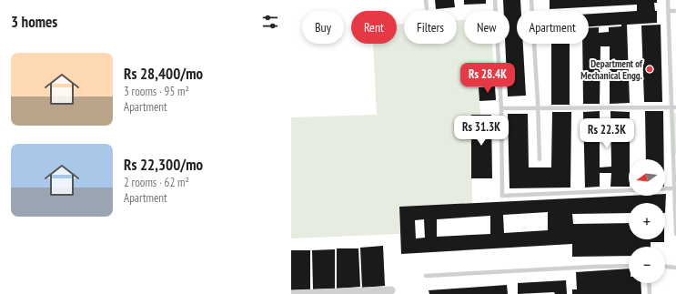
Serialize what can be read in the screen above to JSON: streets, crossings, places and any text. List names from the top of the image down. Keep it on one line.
{"places":["Department of Mechanical Engg."],"north":"left","page":{"heading":"3 homes","chip":["Buy","Rent","Filters","New","Apartment"],"list":[{"name":"Rs 28,400/mo","note":"3 rooms · 95 m² · Apartment"},{"name":"Rs 22,300/mo","note":"2 rooms · 62 m² · Apartment"}],"price":["Rs 28.4K","Rs 31.3K","Rs 22.3K"],"map_buttons":["+","−"]}}
